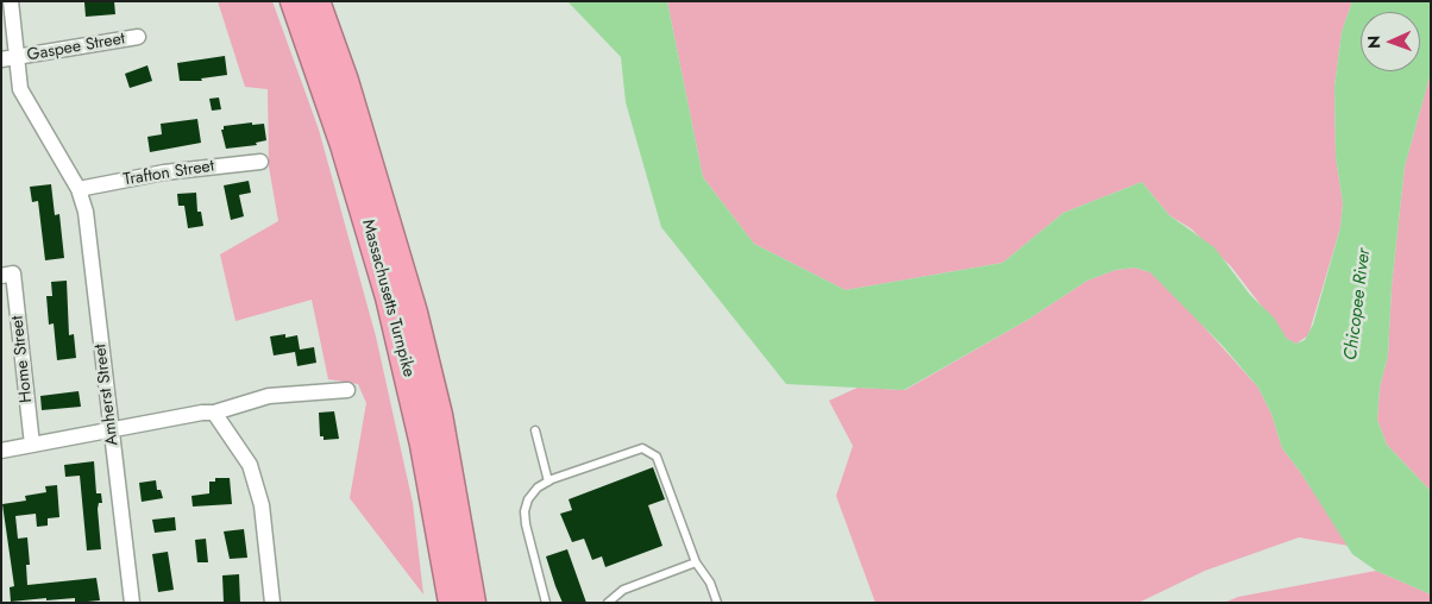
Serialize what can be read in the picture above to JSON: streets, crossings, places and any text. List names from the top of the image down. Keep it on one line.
{"streets":{"highway":["Massachusetts Turnpike"],"street":["Gaspee Street","Trafton Street","Home Street","Amherst Street"]},"crossings":[["Gaspee Street","Amherst Street"],["Trafton Street","Amherst Street"]],"water":["Chicopee River"],"north":"left"}
